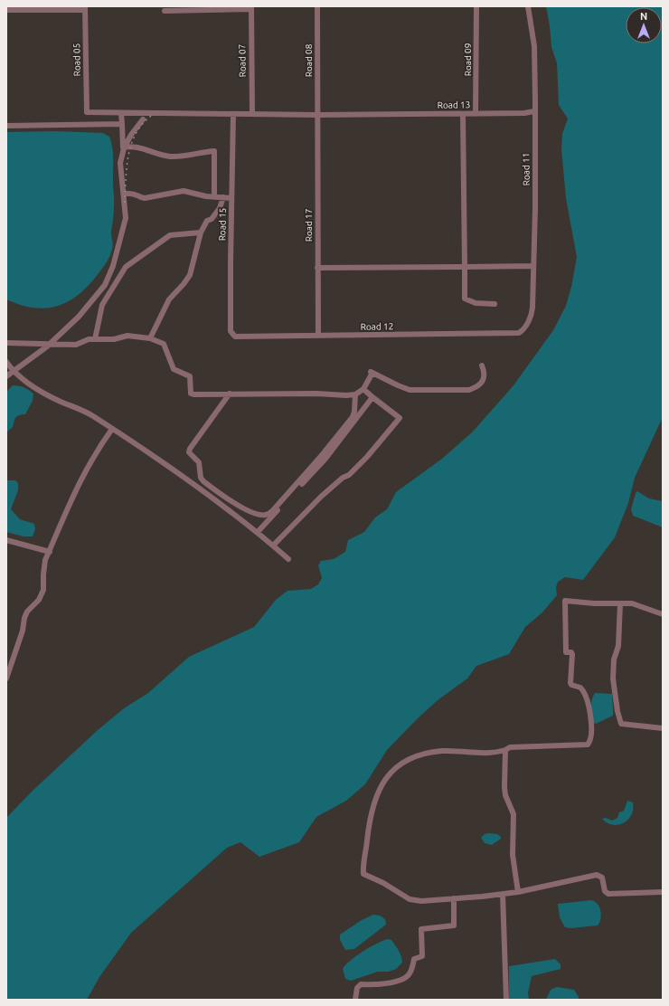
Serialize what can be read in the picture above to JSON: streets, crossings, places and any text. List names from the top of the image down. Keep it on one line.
{"streets":{"street":["Road 05","Road 09","Road 07","Road 08","Road 13","Road 11","Road 15","Road 17","Road 12"]},"crossings":[["Road 05","Road 13"],["Road 09","Road 13"],["Road 07","Road 13"],["Road 08","Road 13"],["Road 08","Road 17"],["Road 13","Road 11"],["Road 13","Road 15"],["Road 13","Road 17"],["Road 11","Road 12"],["Road 15","Road 12"],["Road 17","Road 12"]],"north":"top"}
